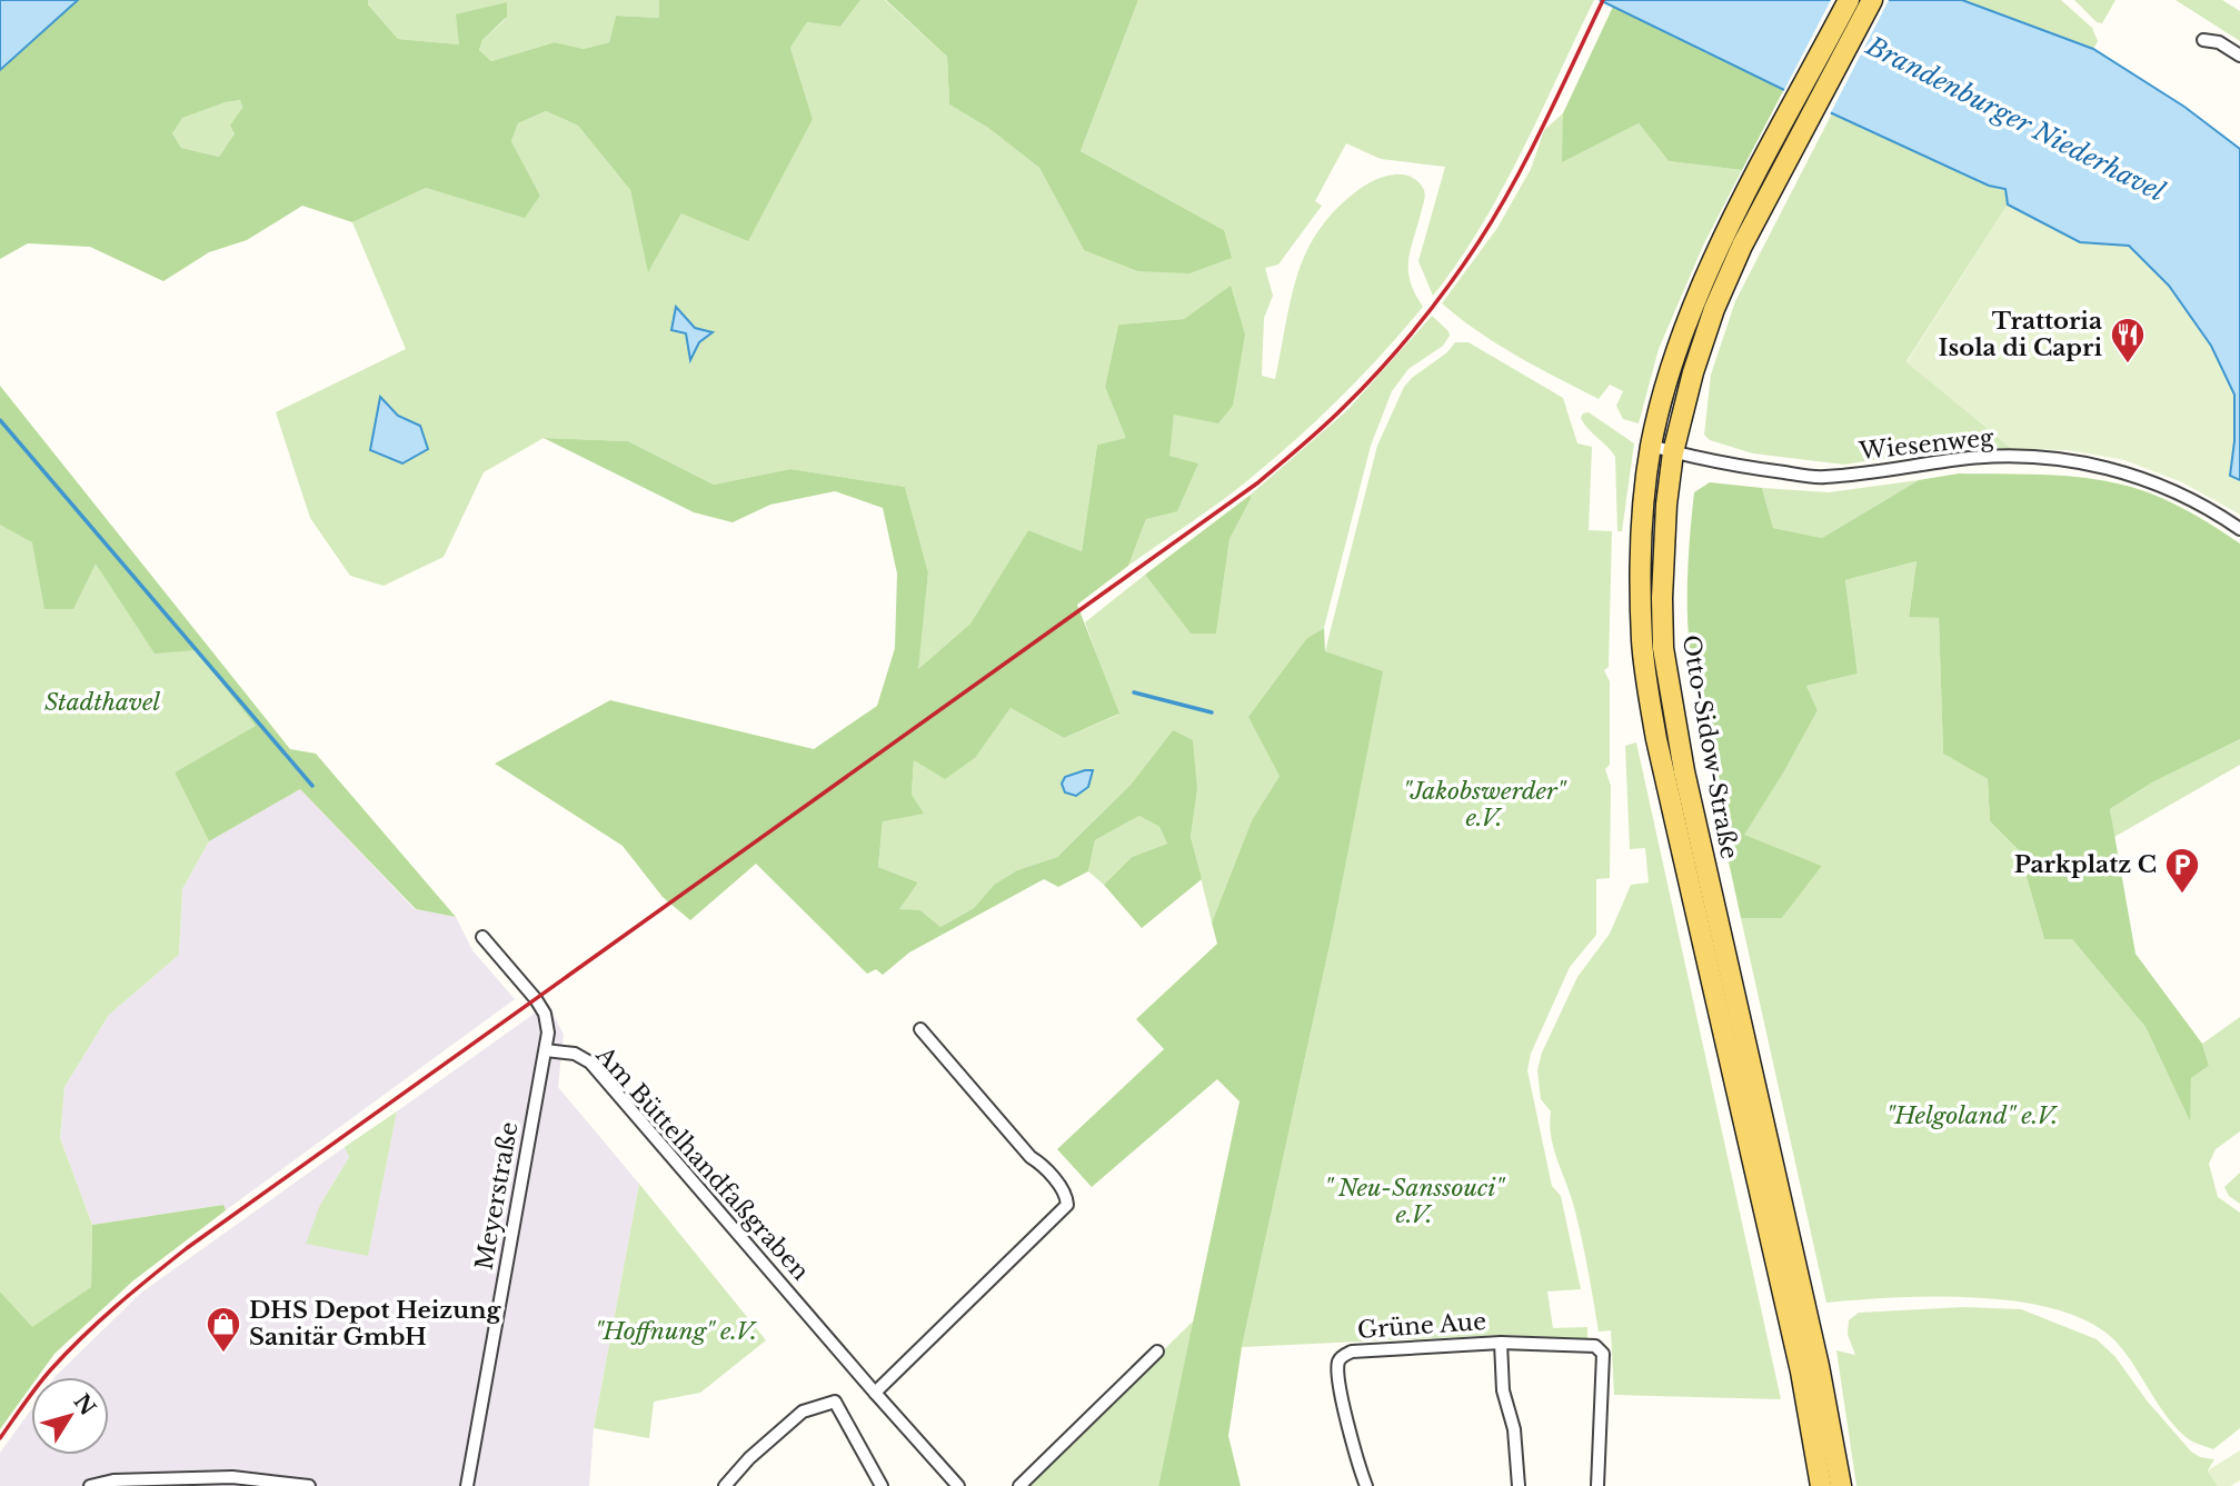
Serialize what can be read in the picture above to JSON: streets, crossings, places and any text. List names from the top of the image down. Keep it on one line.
{"streets":{"main road":["Otto-Sidow-Straße"],"street":["Wiesenweg","Am Büttelhandfaßgraben","Meyerstraße","Grüne Aue"]},"crossings":[["Wiesenweg","Otto-Sidow-Straße"],["Am Büttelhandfaßgraben","Meyerstraße"]],"water":["Brandenburger Niederhavel"],"parks":["Stadthavel","\"Jakobswerder\" e.V.","\"Helgoland\" e.V.","\" Neu-Sanssouci\" e.V.","\"Hoffnung\" e.V."],"places":{"restaurant":["Trattoria Isola di Capri"],"parking":["Parkplatz C"],"shop":["DHS Depot Heizung Sanitär GmbH"]},"north":"top right"}
